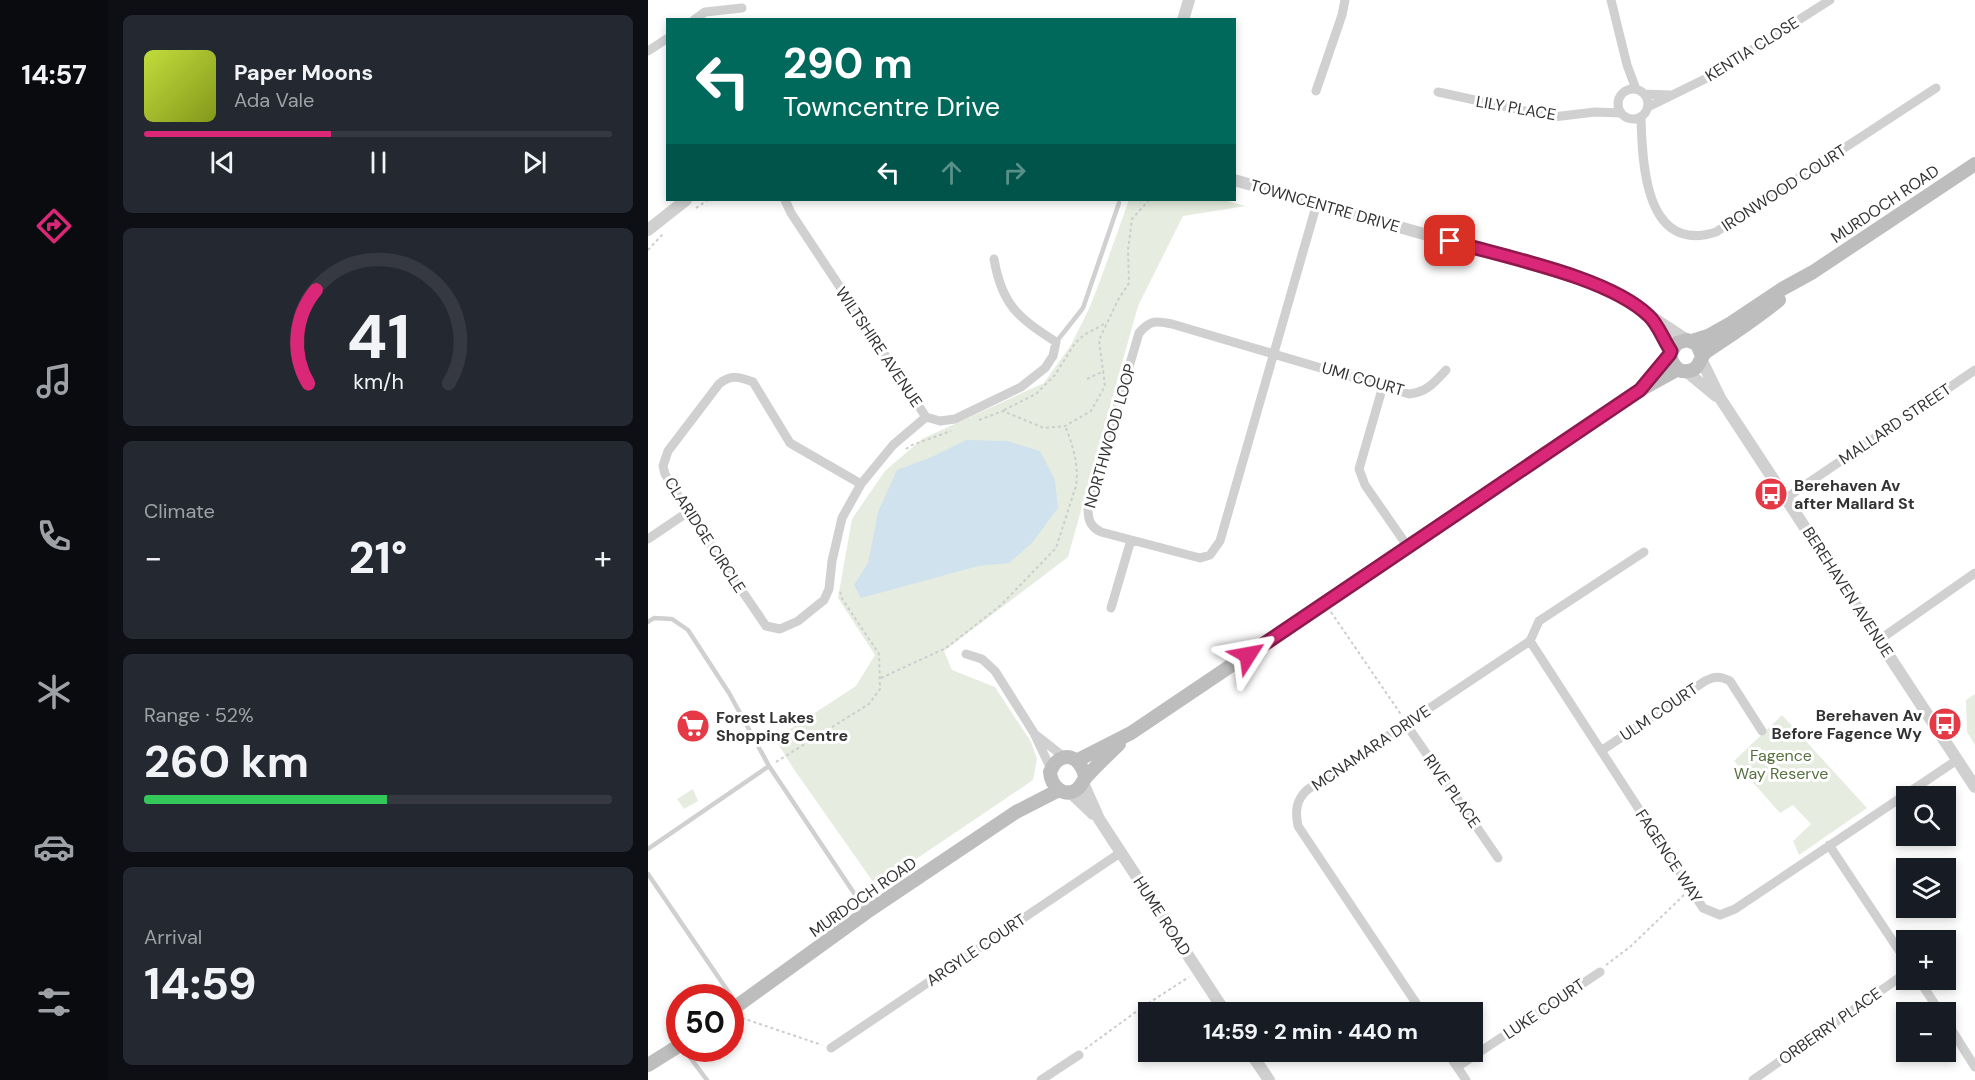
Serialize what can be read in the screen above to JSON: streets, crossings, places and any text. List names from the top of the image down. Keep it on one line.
{"streets":{"main road":["MURDOCH ROAD"],"street":["KENTIA CLOSE","LILY PLACE","IRONWOOD COURT","TOWNCENTRE DRIVE","WILTSHIRE AVENUE","UMI COURT","MALLARD STREET","NORTHWOOD LOOP","CLARIDGE CIRCLE","BEREHAVEN AVENUE","ULM COURT","MCNAMARA DRIVE","RIVE PLACE","FAGENCE WAY","HUME ROAD","ARGYLE COURT","LUKE COURT","ORBERRY PLACE"]},"crossings":[["KENTIA CLOSE","IRONWOOD COURT"],["LILY PLACE","IRONWOOD COURT"],["MURDOCH ROAD","TOWNCENTRE DRIVE"],["MURDOCH ROAD","BEREHAVEN AVENUE"],["MURDOCH ROAD","HUME ROAD"],["TOWNCENTRE DRIVE","NORTHWOOD LOOP"],["TOWNCENTRE DRIVE","BEREHAVEN AVENUE"],["WILTSHIRE AVENUE","CLARIDGE CIRCLE"],["UMI COURT","NORTHWOOD LOOP"],["MALLARD STREET","BEREHAVEN AVENUE"],["BEREHAVEN AVENUE","FAGENCE WAY"],["ULM COURT","FAGENCE WAY"],["MCNAMARA DRIVE","RIVE PLACE"],["MCNAMARA DRIVE","FAGENCE WAY"],["HUME ROAD","ARGYLE COURT"]],"parks":["Fagence Way Reserve"],"places":{"bus stop":["Berehaven Av after Mallard St","Berehaven Av Before Fagence Wy"],"supermarket":["Forest Lakes Shopping Centre"]},"page":{"tabs":"14:57","turn":["290 m","Towncentre Drive"],"song":["Paper Moons","Ada Vale"],"tile":["Climate",["Range · 52%","260 km"],["Arrival","14:59"]],"heat":["−","21°","+"],"map_buttons":["+","−"],"limit":"50","trip":"14:59 · 2 min · 440 m","gauge":["41","km/h"]}}
